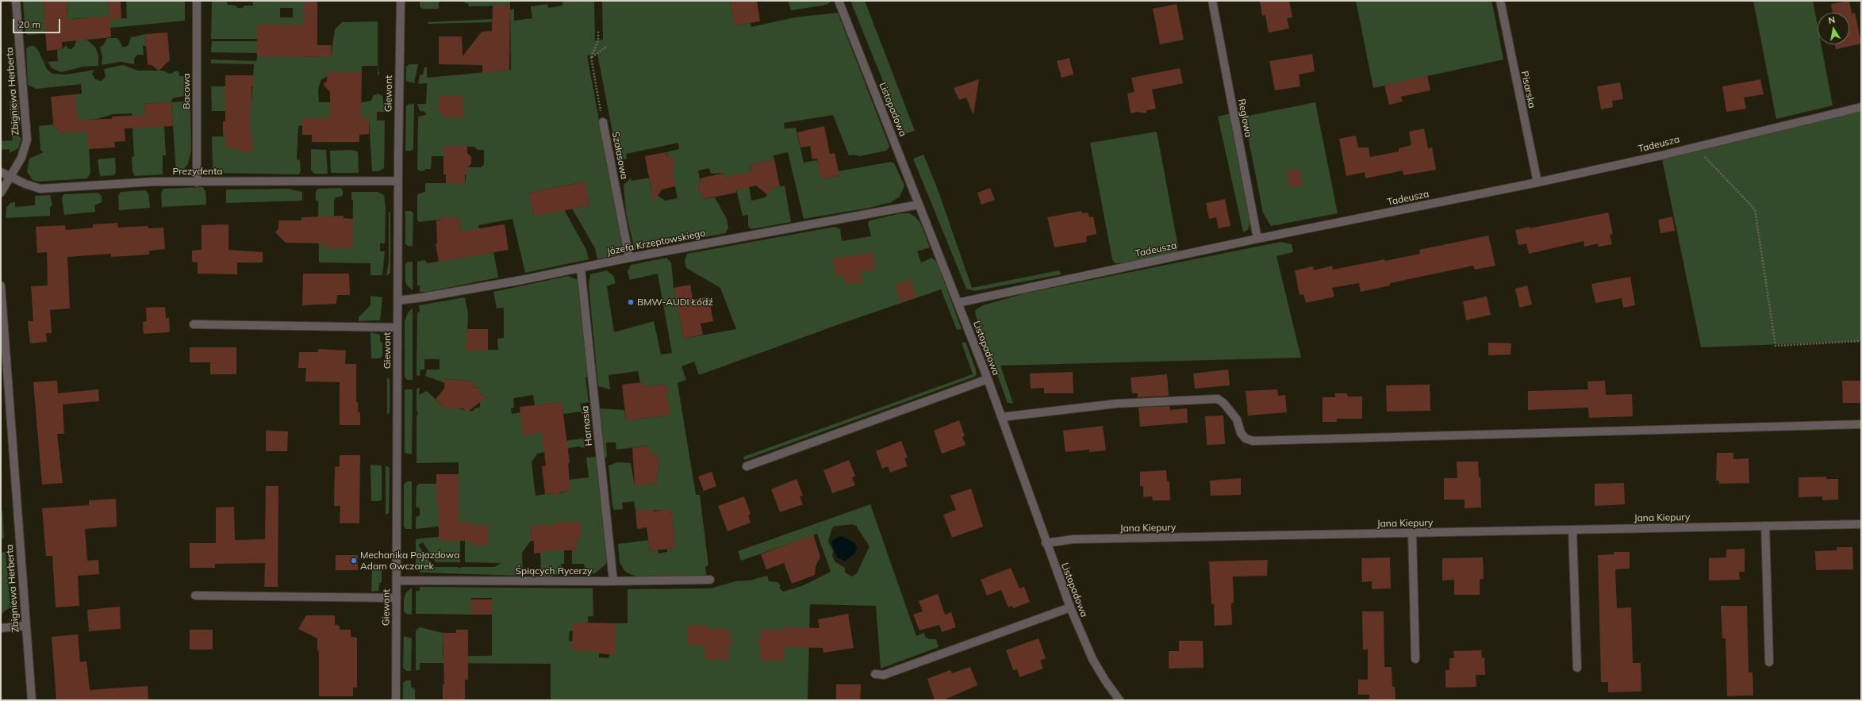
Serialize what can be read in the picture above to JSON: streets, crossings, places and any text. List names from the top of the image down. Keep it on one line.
{"streets":{"street":["Pisarska","Zbigniewa Herberta","Bacowa","Giewont","Listopadowa","Reglowa","Tadeusza","Szałasowa","Prezydenta","Józefa Krzeptowskiego","Harnasia","Jana Kiepury","Śpiących Rycerzy"]},"crossings":[["Pisarska","Tadeusza"],["Zbigniewa Herberta","Prezydenta"],["Bacowa","Prezydenta"],["Giewont","Prezydenta"],["Giewont","Józefa Krzeptowskiego"],["Giewont","Śpiących Rycerzy"],["Listopadowa","Tadeusza"],["Listopadowa","Józefa Krzeptowskiego"],["Listopadowa","Jana Kiepury"],["Reglowa","Tadeusza"],["Szałasowa","Józefa Krzeptowskiego"],["Józefa Krzeptowskiego","Harnasia"],["Harnasia","Śpiących Rycerzy"]],"places":["BMW-AUDI Łódź","Mechanika Pojazdowa Adam Owczarek"],"scale_bar":"20 m","north":"top"}
